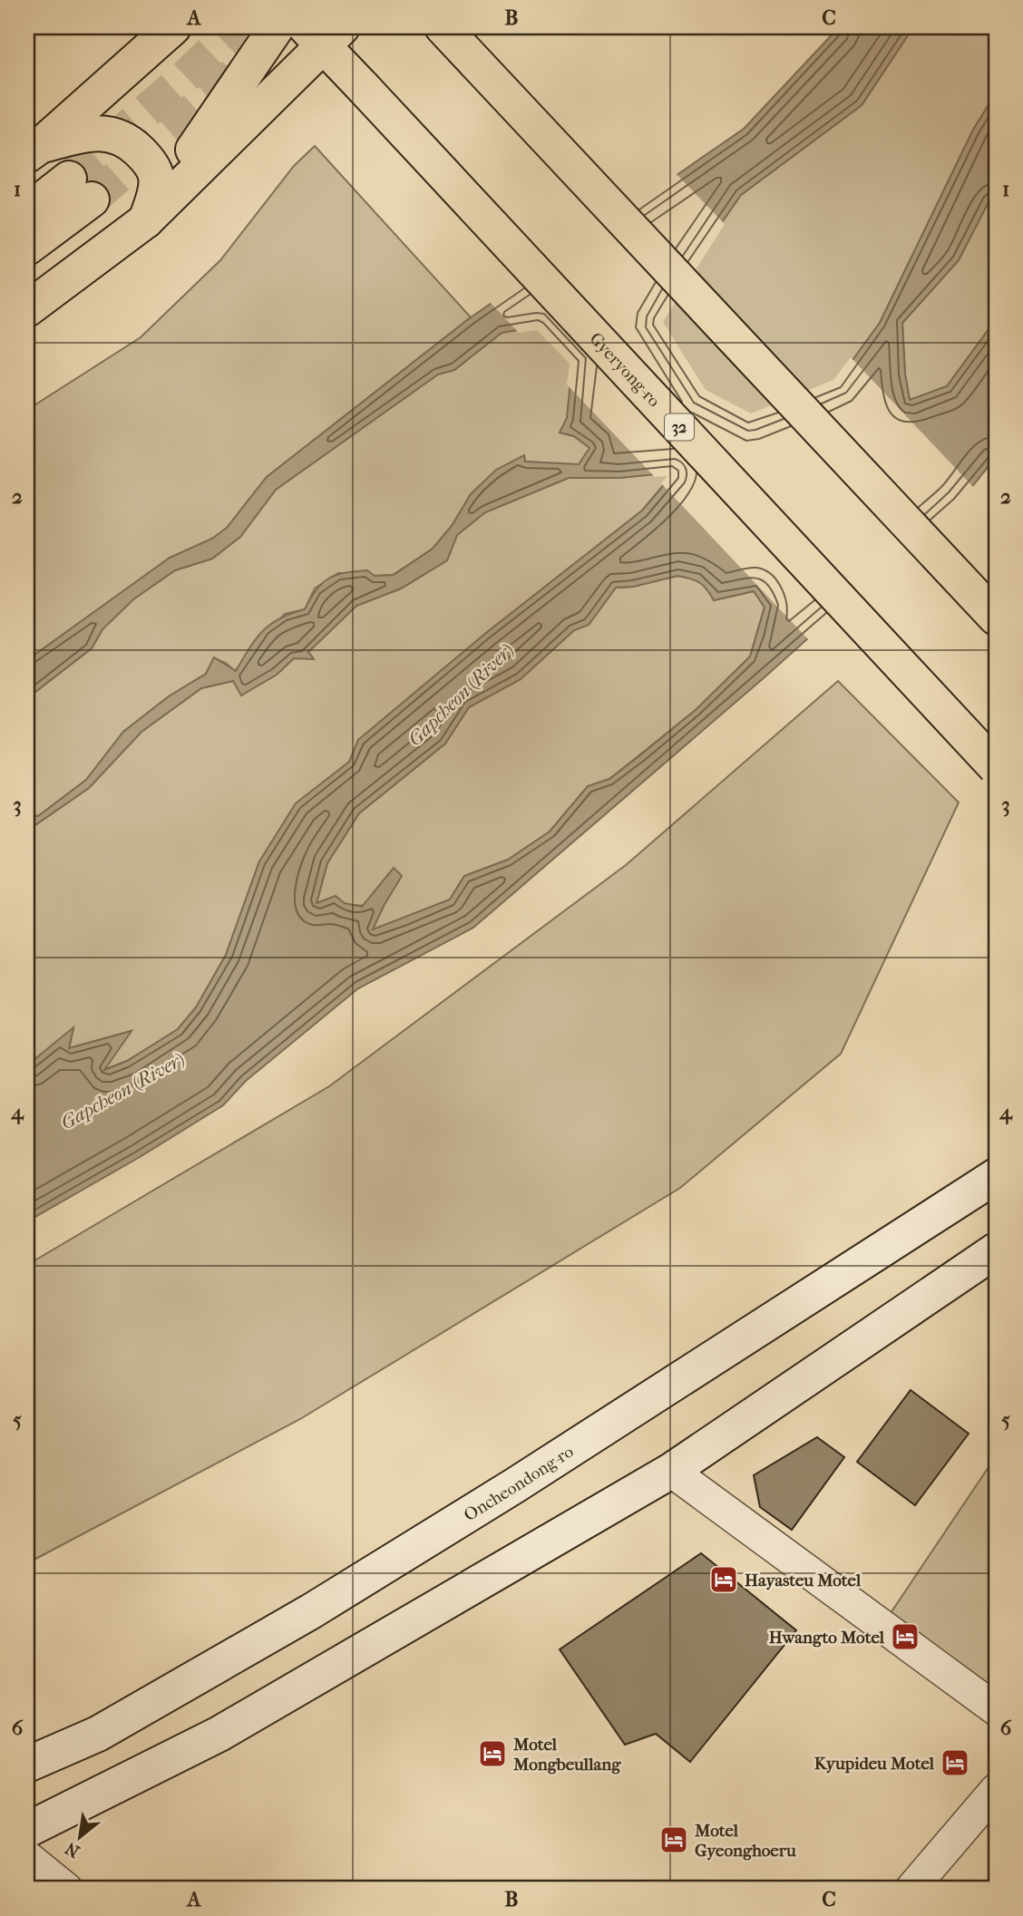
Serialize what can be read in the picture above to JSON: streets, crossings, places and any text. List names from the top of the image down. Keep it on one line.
{"streets":{"main road":["Gyeryong-ro","32","Oncheondong-ro"]},"water":["Gapcheon (River)"],"places":{"hotel":["Hayasteu Motel","Hwangto Motel","Motel Mongbeullang","Kyupideu Motel","Motel Gyeonghoeru"]},"north":"bottom left","grid":{"columns":["A","B","C"],"rows":["1","2","3","4","5","6"]}}
